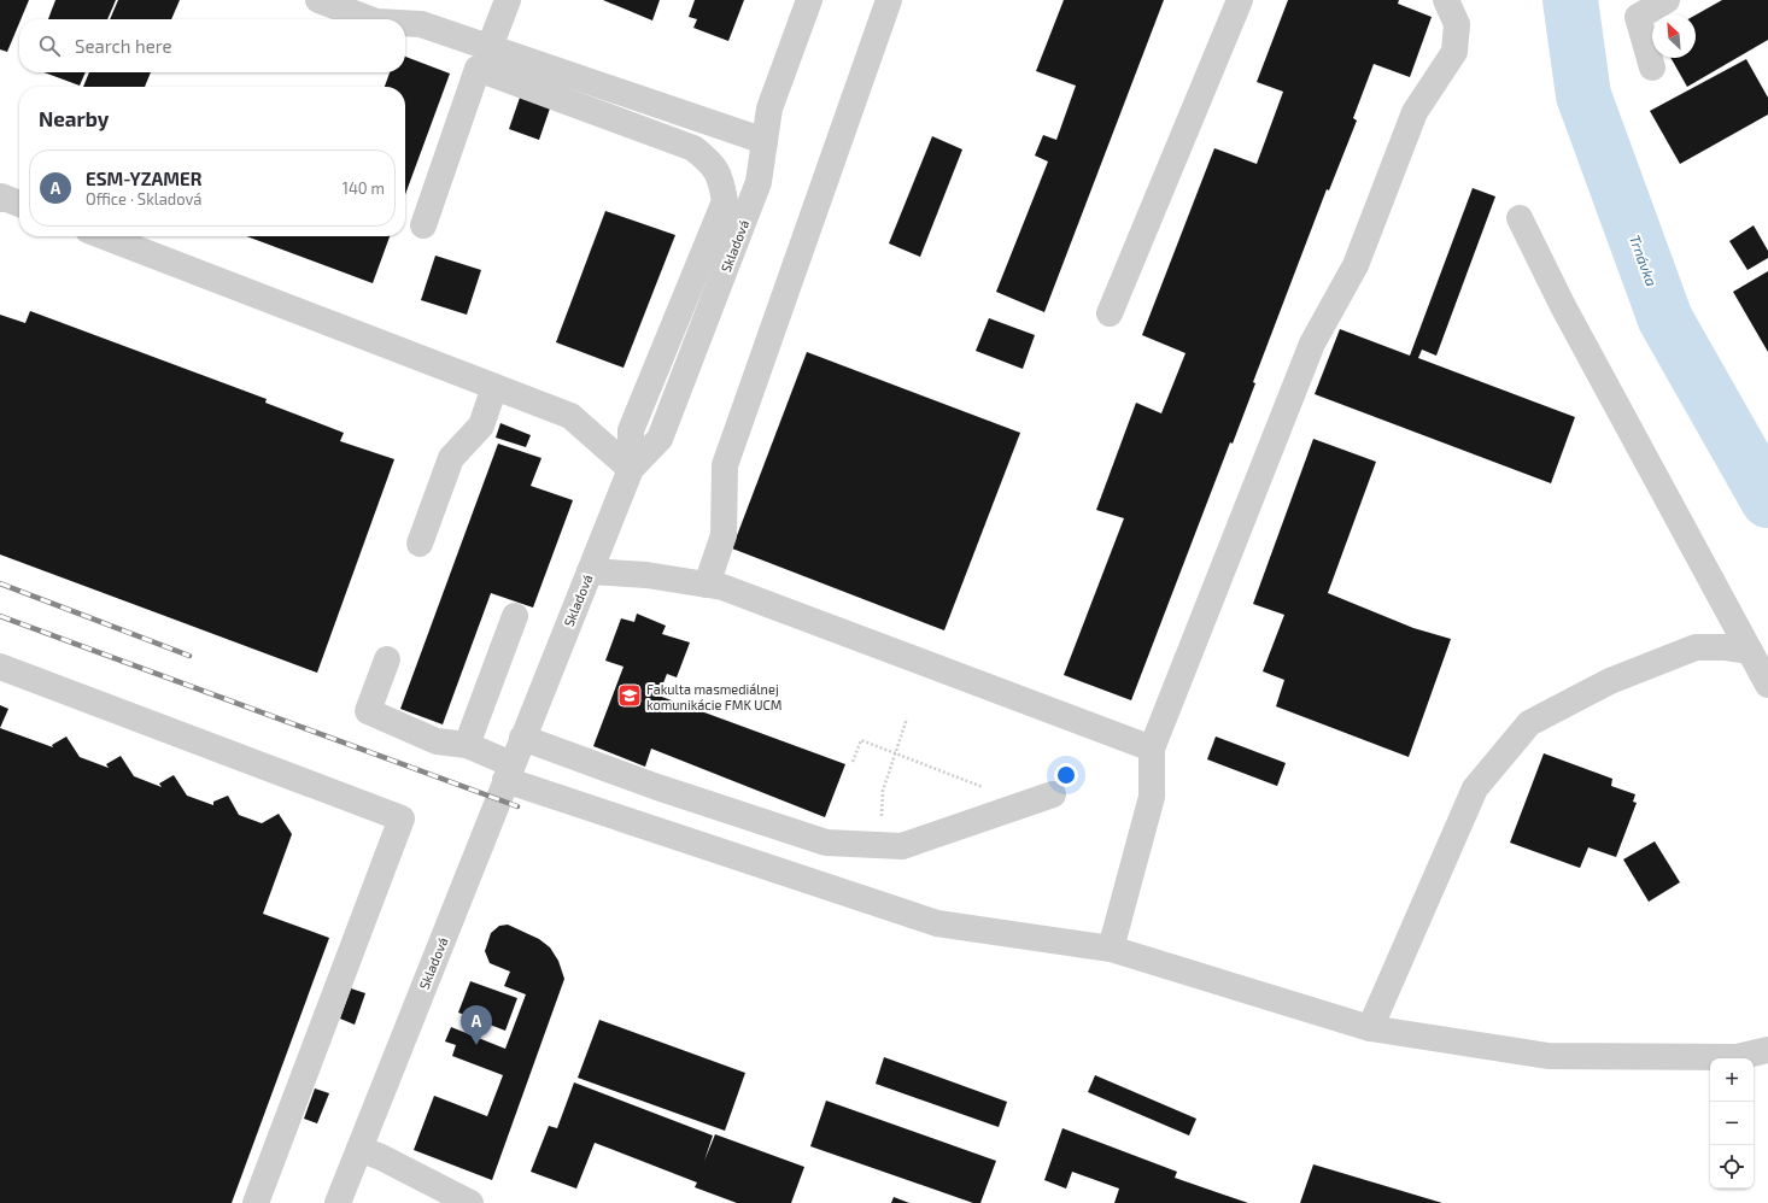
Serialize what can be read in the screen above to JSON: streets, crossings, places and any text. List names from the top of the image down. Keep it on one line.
{"streets":{"street":["Skladová"]},"water":["Trnávka"],"places":{"school or university":["Fakulta masmediálnej komunikácie FMK UCM"]},"north":"top left","page":{"search":"Search here","heading":"Nearby","list":[{"mark":"A","name":"ESM-YZAMER","note":"Office · Skladová","value":"140 m"}],"pins":"A","map_buttons":["+","−"]}}
